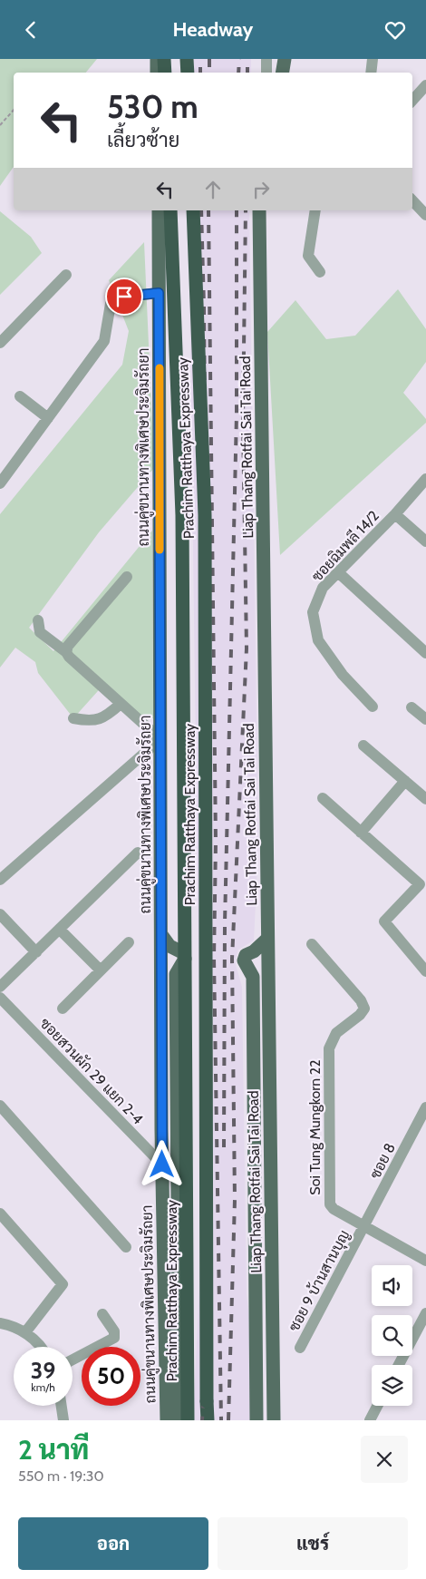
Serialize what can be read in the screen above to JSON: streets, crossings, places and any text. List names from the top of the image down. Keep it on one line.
{"streets":{"highway":["Prachim Ratthaya Expressway"],"main road":["ถนนคู่ขนานทางพิเศษประจิมรัถยา","Liap Thang Rotfai Sai Tai Road"],"street":["ซอยฉิมพลี 14/2","ซอยสวนผัก 29 แยก 2-4","Soi Tung Mungkorn 22","ซอย 8","ซอย 9 บ้านสานบุญ"]},"crossings":[["ถนนคู่ขนานทางพิเศษประจิมรัถยา","ซอยสวนผัก 29 แยก 2-4"],["Soi Tung Mungkorn 22","ซอย 8"],["Soi Tung Mungkorn 22","ซอย 9 บ้านสานบุญ"],["ซอย 8","ซอย 9 บ้านสานบุญ"]],"page":{"header":"Headway","turn":["530 m","เลี้ยวซ้าย"],"speed":"39 km/h","limit":"50","heading":["2 นาที","550 m · 19:30"],"buttons":["ออก","แชร์"]}}
